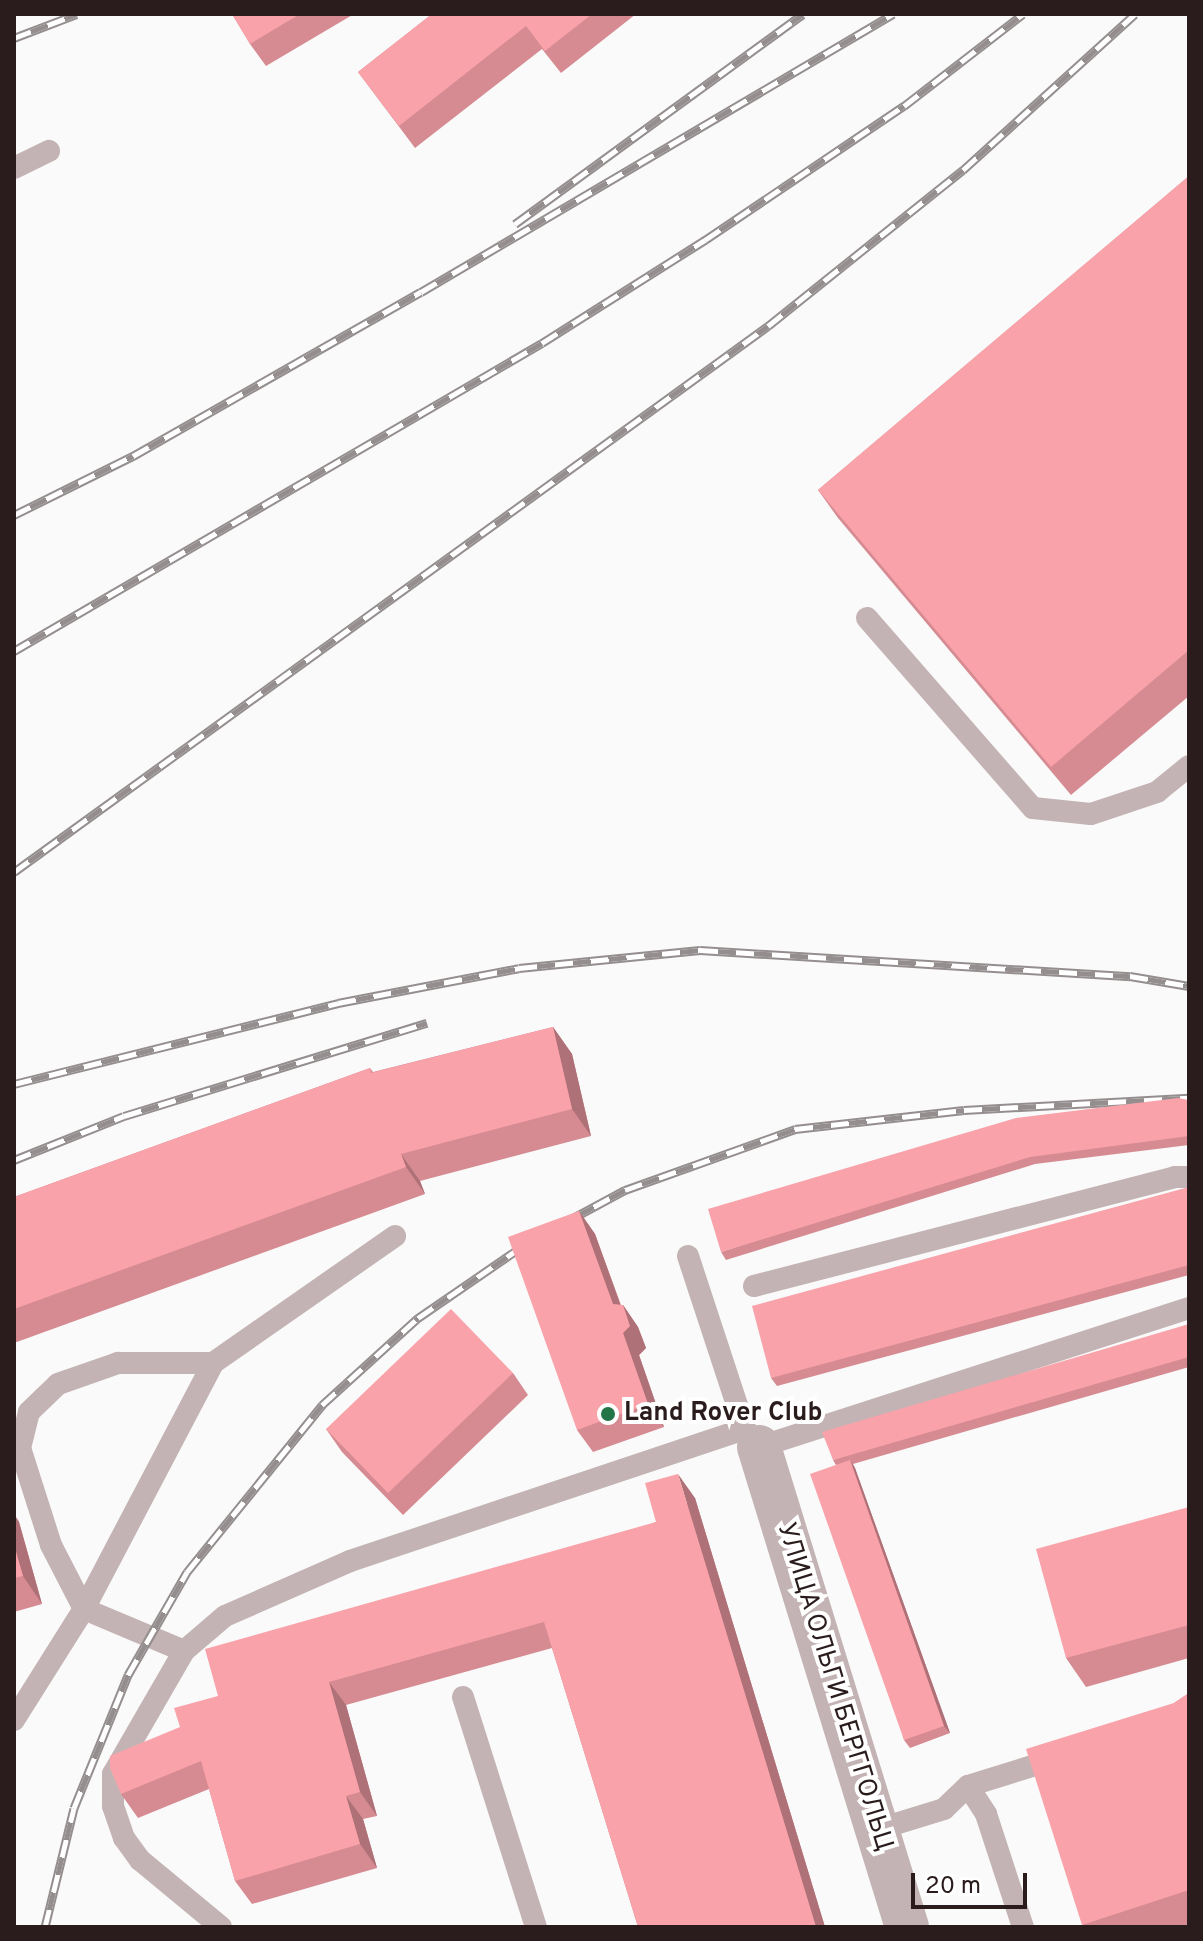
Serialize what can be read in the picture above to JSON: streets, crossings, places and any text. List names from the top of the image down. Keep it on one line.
{"streets":{"street":["УЛИЦА ОЛЬГИ БЕРГГОЛЬЦ"]},"places":["Land Rover Club"],"scale_bar":"20 m"}
